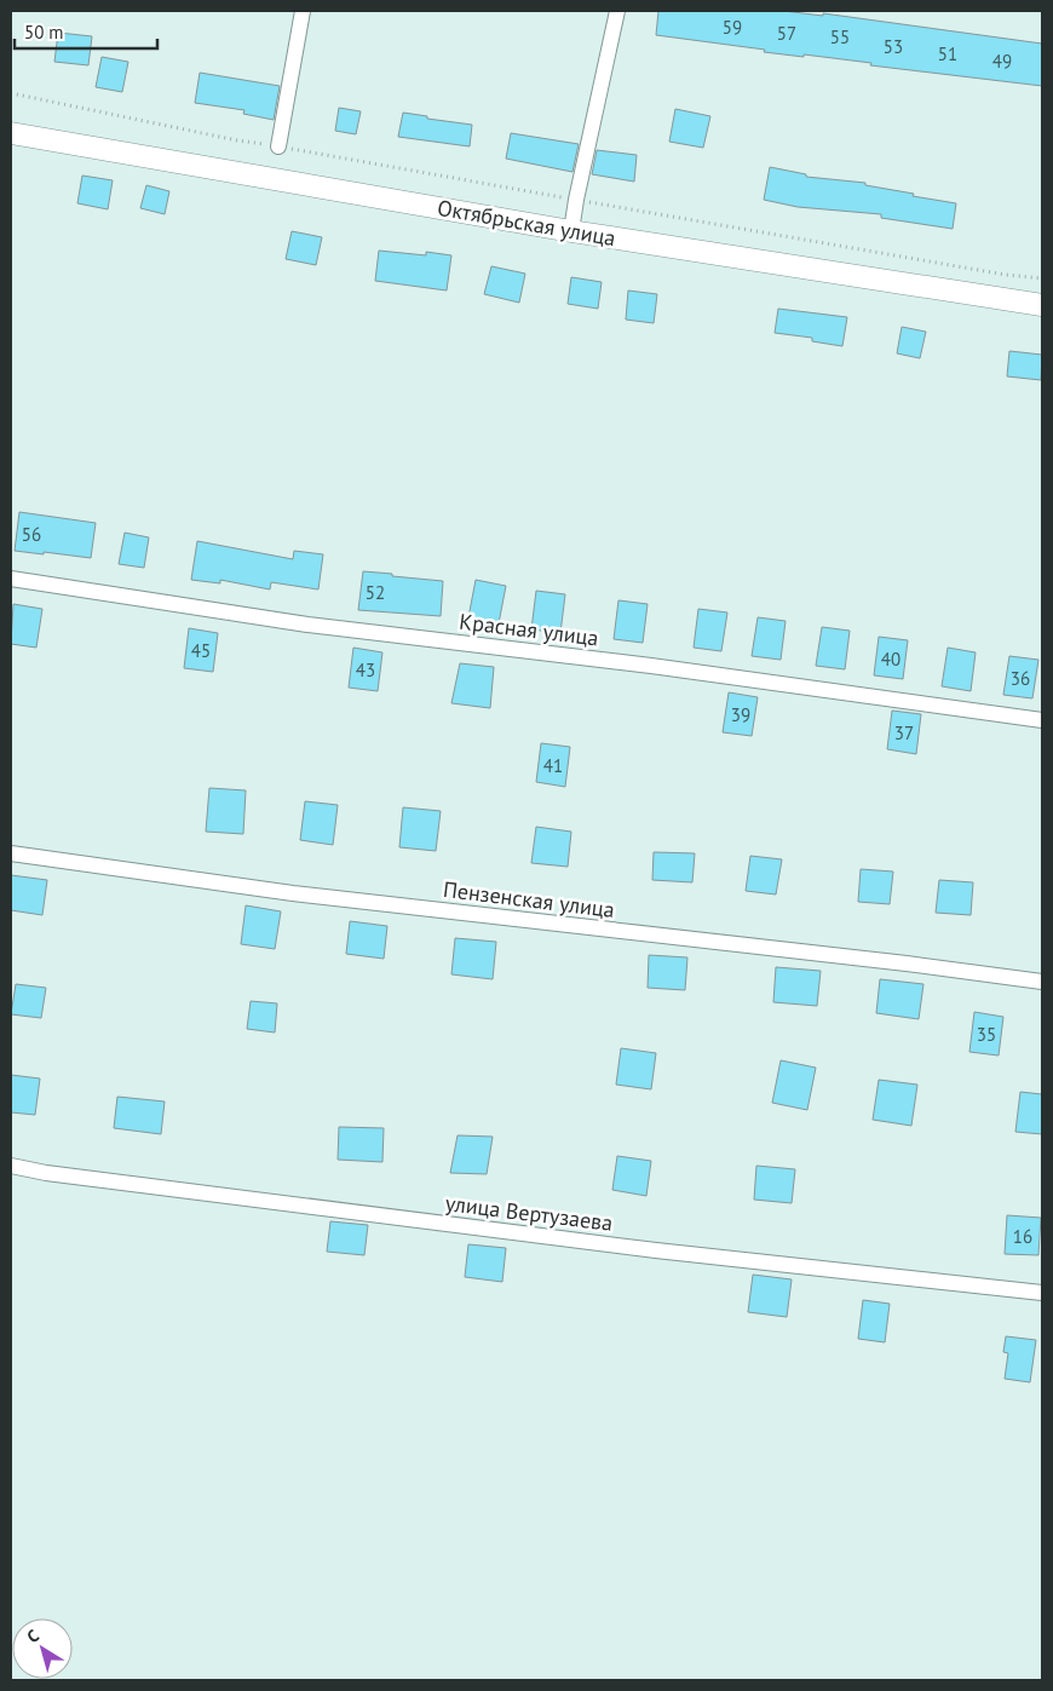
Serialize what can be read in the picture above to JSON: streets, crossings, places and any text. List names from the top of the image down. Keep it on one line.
{"streets":{"main road":["Октябрьская улица"],"street":["Красная улица","Пензенская улица","улица Вертузаева"]},"house_numbers":["59","57","55","53","51","49","56","52","45","40","43","36","39","37","41","35","16"],"scale_bar":"50 m","north":"top left"}
